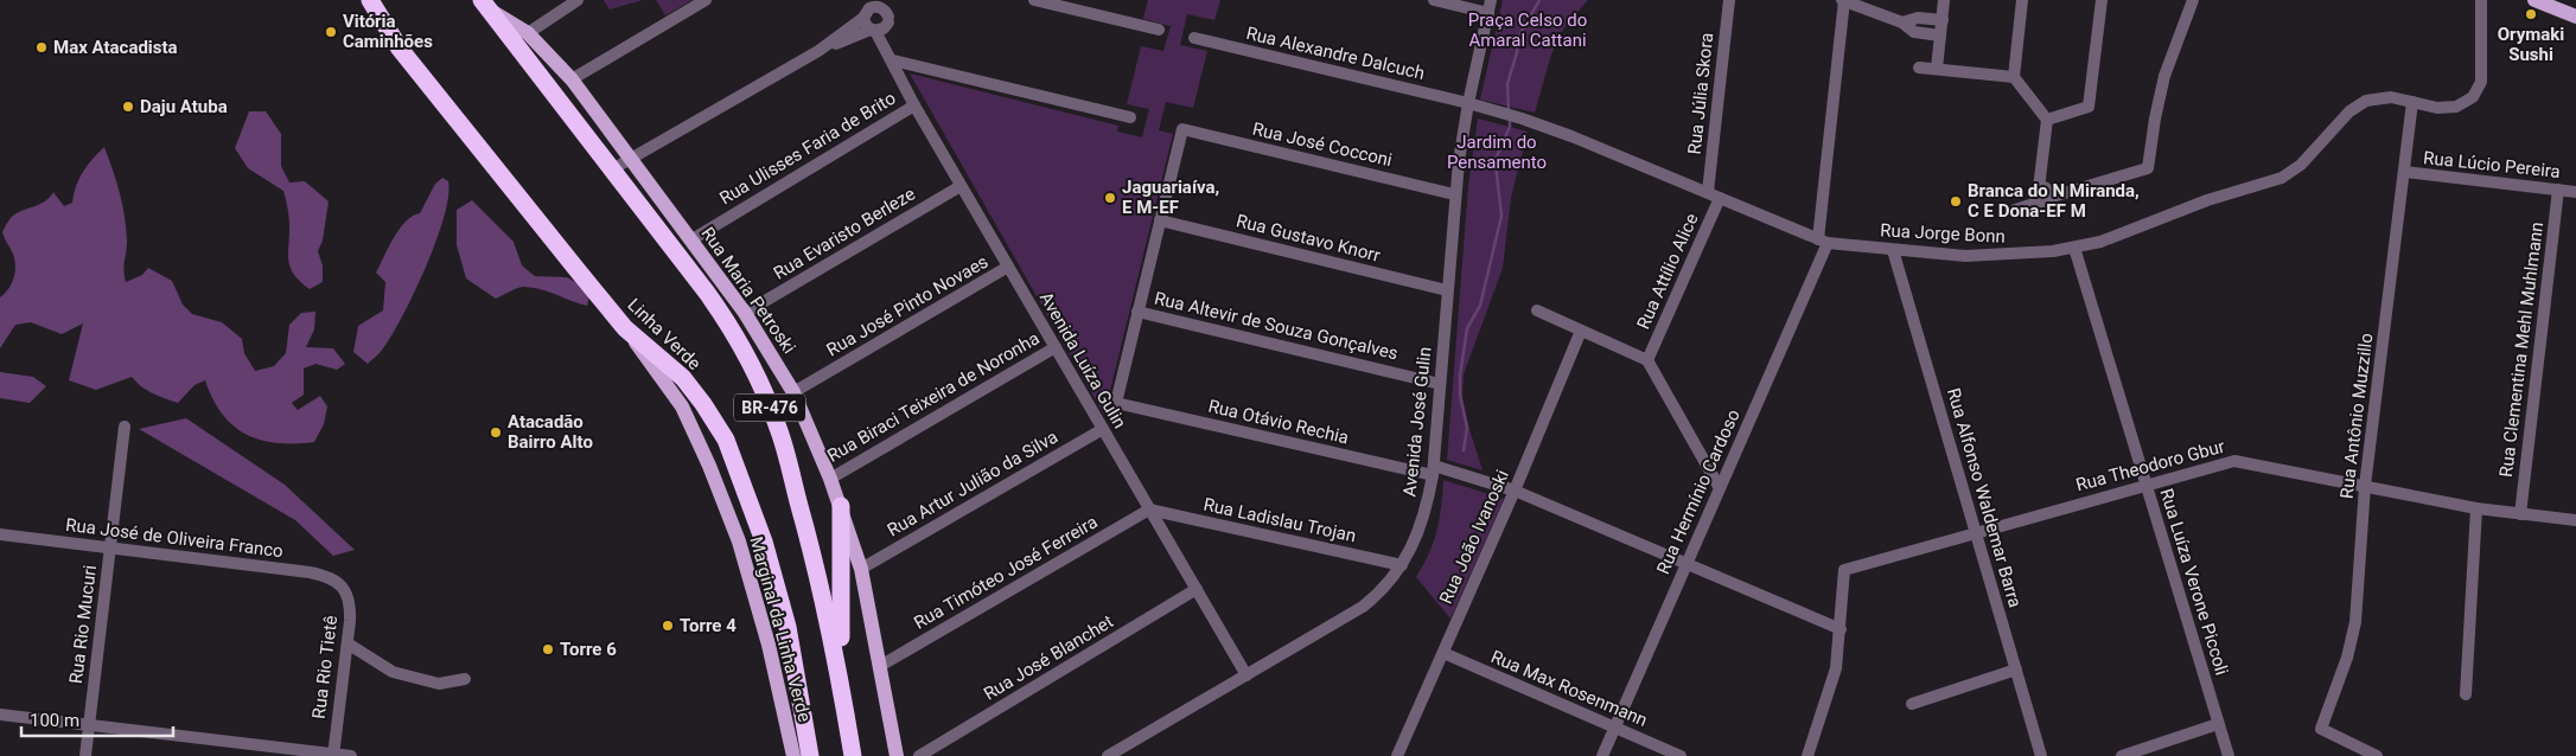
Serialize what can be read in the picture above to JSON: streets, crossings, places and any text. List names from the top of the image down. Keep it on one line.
{"streets":{"highway":["Linha Verde","BR-476"],"main road":["Rua Maria Petroski","Marginal da Linha Verde"],"street":["Rua Alexandre Dalcuch","Rua Júlia Skora","Rua José Cocconi","Rua Ulisses Faria de Brito","Rua Lúcio Pereira","Rua Evaristo Berleze","Rua Jorge Bonn","Rua Gustavo Knorr","Rua Attílio Alice","Rua José Pinto Novaes","Rua Altevir de Souza Gonçalves","Rua Clementina Mehl Muhlmann","Avenida Luíza Gulin","Rua Biraci Teixeira de Noronha","Rua Antônio Muzzillo","Rua Otávio Rechia","Avenida José Gulin","Rua Theodoro Gbur","Rua Artur Julião da Silva","Rua Hermínio Cardoso","Rua Alfonso Waldemar Barra","Rua Ladislau Trojan","Rua João Ivanoski","Rua José de Oliveira Franco","Rua Timóteo José Ferreira","Rua Luíza Verone Piccoli","Rua Rio Mucuri","Rua José Blanchet","Rua Rio Tietê","Rua Max Rosenmann"]},"crossings":[["Rua Alexandre Dalcuch","Rua Jorge Bonn"],["Rua Alexandre Dalcuch","Avenida José Gulin"],["Rua Júlia Skora","Rua Jorge Bonn"],["Rua José Cocconi","Rua Gustavo Knorr"],["Rua José Cocconi","Avenida José Gulin"],["Rua Ulisses Faria de Brito","Rua Maria Petroski"],["Rua Ulisses Faria de Brito","Avenida Luíza Gulin"],["Rua Lúcio Pereira","Rua Clementina Mehl Muhlmann"],["Rua Lúcio Pereira","Rua Antônio Muzzillo"],["Rua Evaristo Berleze","Rua Maria Petroski"],["Rua Evaristo Berleze","Avenida Luíza Gulin"],["Rua Jorge Bonn","Rua Attílio Alice"],["Rua Jorge Bonn","Rua Antônio Muzzillo"],["Rua Jorge Bonn","Avenida José Gulin"],["Rua Jorge Bonn","Rua Hermínio Cardoso"],["Rua Jorge Bonn","Rua Alfonso Waldemar Barra"],["Rua Jorge Bonn","Rua Luíza Verone Piccoli"],["Rua Gustavo Knorr","Avenida José Gulin"],["Rua Maria Petroski","Rua José Pinto Novaes"],["Rua Maria Petroski","Rua Biraci Teixeira de Noronha"],["Rua Maria Petroski","BR-476"],["Rua Maria Petroski","Rua Artur Julião da Silva"],["Rua Maria Petroski","Rua Timóteo José Ferreira"],["Rua José Pinto Novaes","Avenida Luíza Gulin"],["Rua Altevir de Souza Gonçalves","Rua Otávio Rechia"],["Rua Altevir de Souza Gonçalves","Avenida José Gulin"],["Linha Verde","Marginal da Linha Verde"],["Rua Clementina Mehl Muhlmann","Rua Theodoro Gbur"],["Avenida Luíza Gulin","Rua Biraci Teixeira de Noronha"],["Avenida Luíza Gulin","Avenida José Gulin"],["Avenida Luíza Gulin","Rua Artur Julião da Silva"],["Avenida Luíza Gulin","Rua Ladislau Trojan"],["Avenida Luíza Gulin","Rua Timóteo José Ferreira"],["Avenida Luíza Gulin","Rua José Blanchet"],["Rua Antônio Muzzillo","Rua Theodoro Gbur"],["Rua Otávio Rechia","Avenida José Gulin"],["Rua Otávio Rechia","Rua Theodoro Gbur"],["Rua Otávio Rechia","Rua Hermínio Cardoso"],["Rua Otávio Rechia","Rua João Ivanoski"],["Avenida José Gulin","Rua Ladislau Trojan"],["Rua Theodoro Gbur","Rua Alfonso Waldemar Barra"],["Rua Theodoro Gbur","Rua Luíza Verone Piccoli"],["Rua Hermínio Cardoso","Rua Max Rosenmann"],["Rua Ladislau Trojan","Rua Timóteo José Ferreira"],["Rua João Ivanoski","Rua Max Rosenmann"],["Rua José de Oliveira Franco","Rua Rio Mucuri"],["Rua José de Oliveira Franco","Rua Rio Tietê"]],"parks":["Praça Celso do Amaral Cattani","Jardim do Pensamento"],"places":["Orymaki Sushi","Vitória Caminhões","Max Atacadista","Daju Atuba","Jaguariaíva, E M-EF","Branca do N Miranda, C E Dona-EF M","Atacadão Bairro Alto","Torre 4","Torre 6"],"scale_bar":"100 m"}
